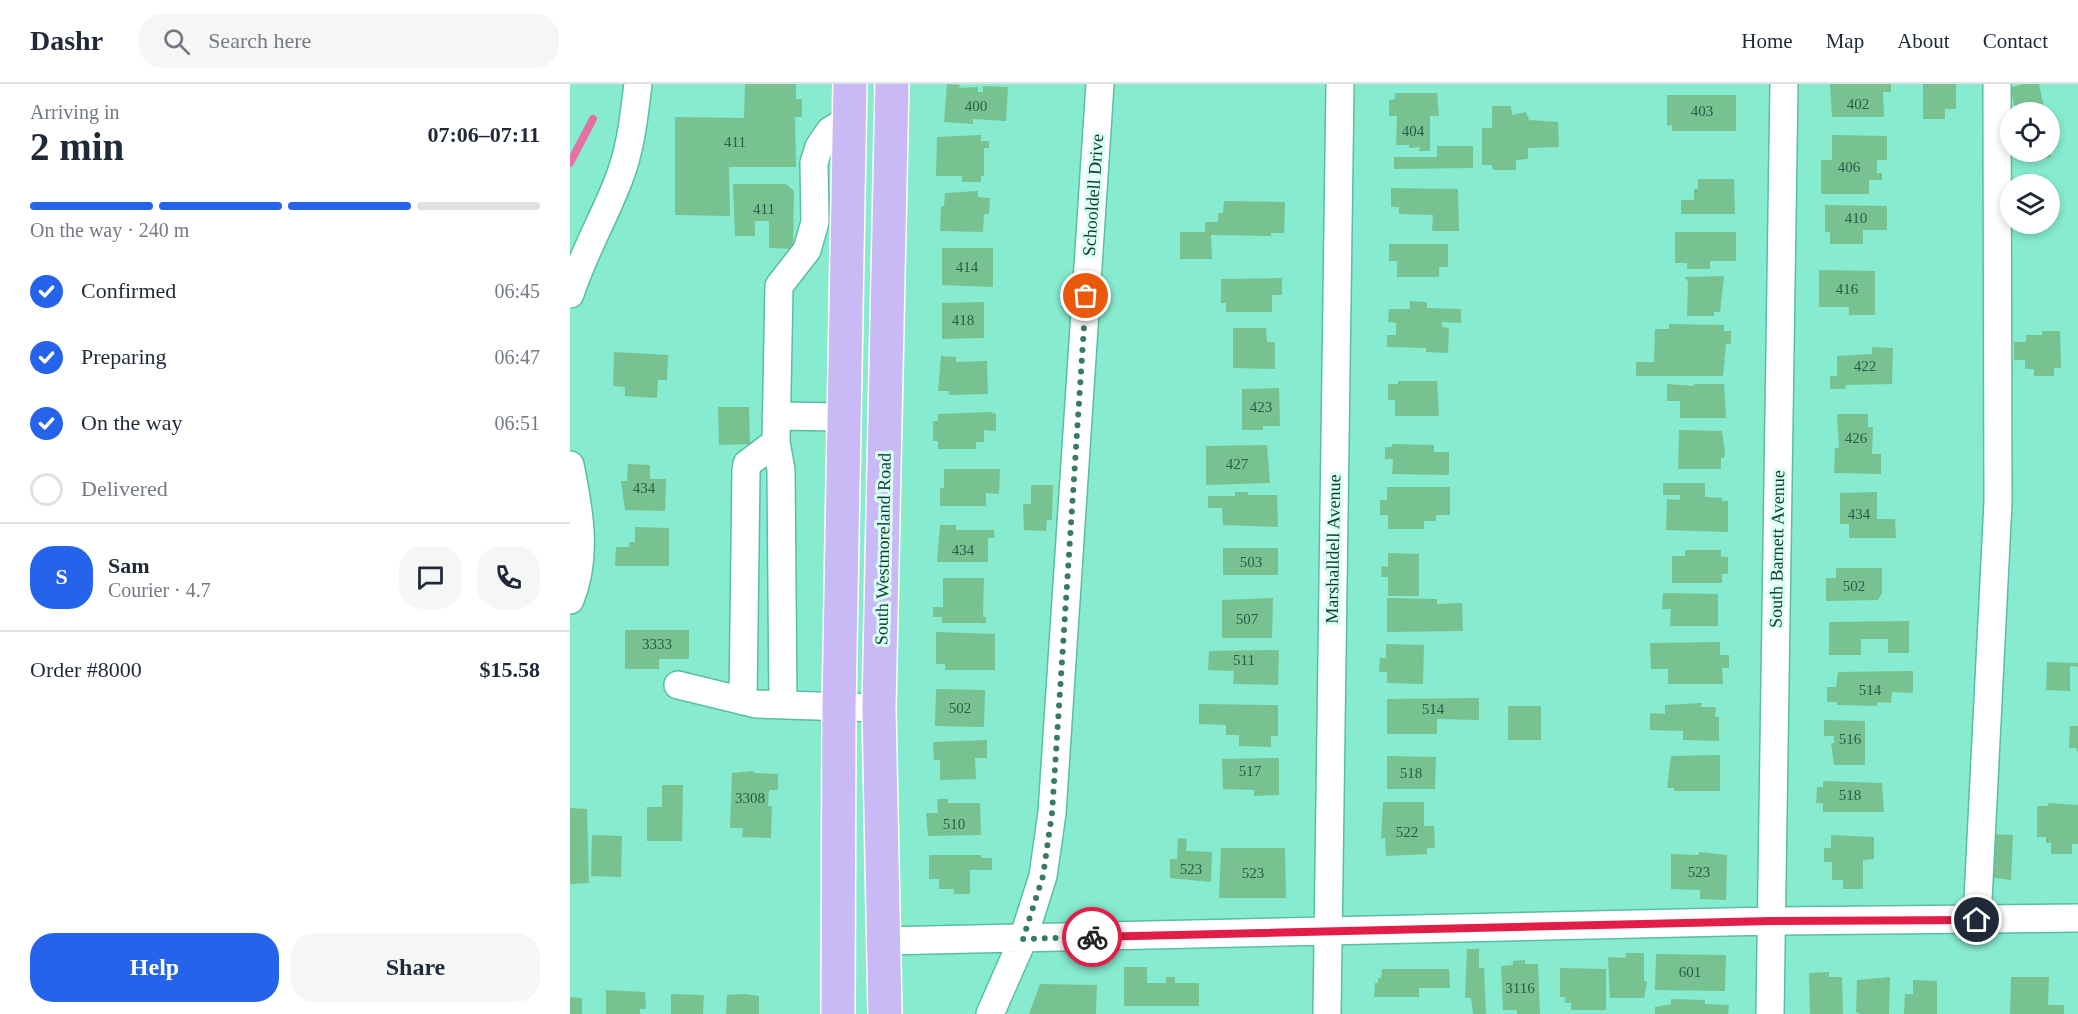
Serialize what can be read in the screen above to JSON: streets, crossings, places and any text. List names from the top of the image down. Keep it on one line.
{"streets":{"main road":["South Westmoreland Road"],"street":["Schooldell Drive","Marshalldell Avenue","South Barnett Avenue"]},"house_numbers":["402","400","403","404","411","406","411","410","414","416","418","422","423","426","427","434","434","434","503","502","507","3333","511","514","502","514","516","517","518","518","3308","510","522","523","523","523","601","3116"],"page":{"header":"Dashr","search":"Search here","nav":["Home","Map","About","Contact"],"heading":["2 min","Arriving in","07:06–07:11"],"panel":["Sam","Courier · 4.7","Order #8000","$15.58"],"bar":"On the way · 240 m","list":[["Confirmed","06:45"],["Preparing","06:47"],["On the way","06:51"],"Delivered"],"round":"S","buttons":["Help","Share"]}}
